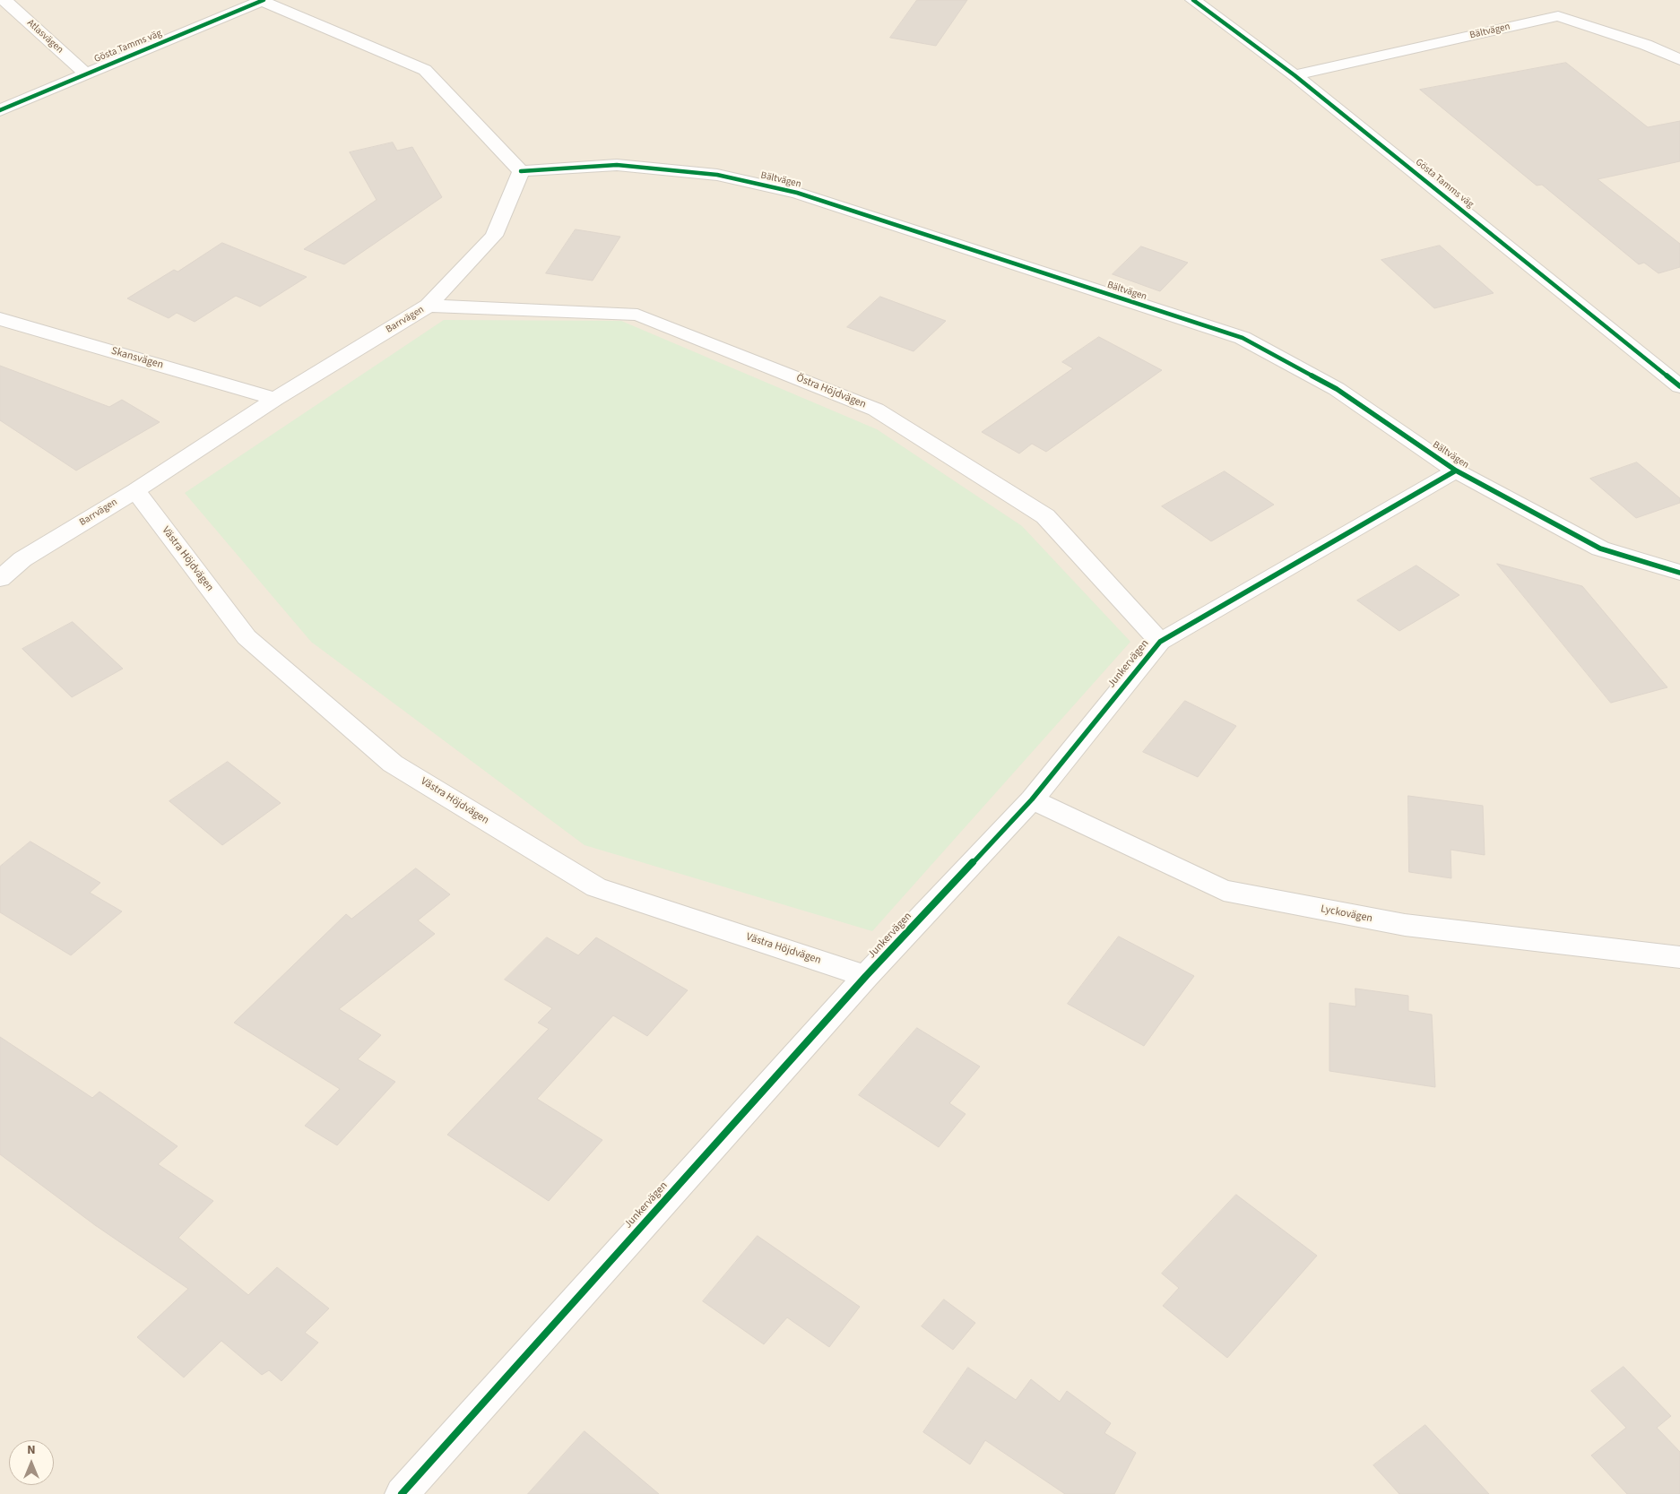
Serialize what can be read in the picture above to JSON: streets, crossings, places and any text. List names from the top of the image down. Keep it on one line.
{"streets":{"street":["Bältvägen","Atlasvägen","Gösta Tamms väg","Barrvägen","Skansvägen","Östra Höjdvägen","Västra Höjdvägen","Junkervägen","Lyckovägen"]},"crossings":[["Bältvägen","Gösta Tamms väg"],["Bältvägen","Barrvägen"],["Bältvägen","Junkervägen"],["Atlasvägen","Gösta Tamms väg"],["Barrvägen","Skansvägen"],["Barrvägen","Östra Höjdvägen"],["Barrvägen","Västra Höjdvägen"],["Östra Höjdvägen","Junkervägen"],["Västra Höjdvägen","Junkervägen"],["Junkervägen","Lyckovägen"]],"north":"top"}
